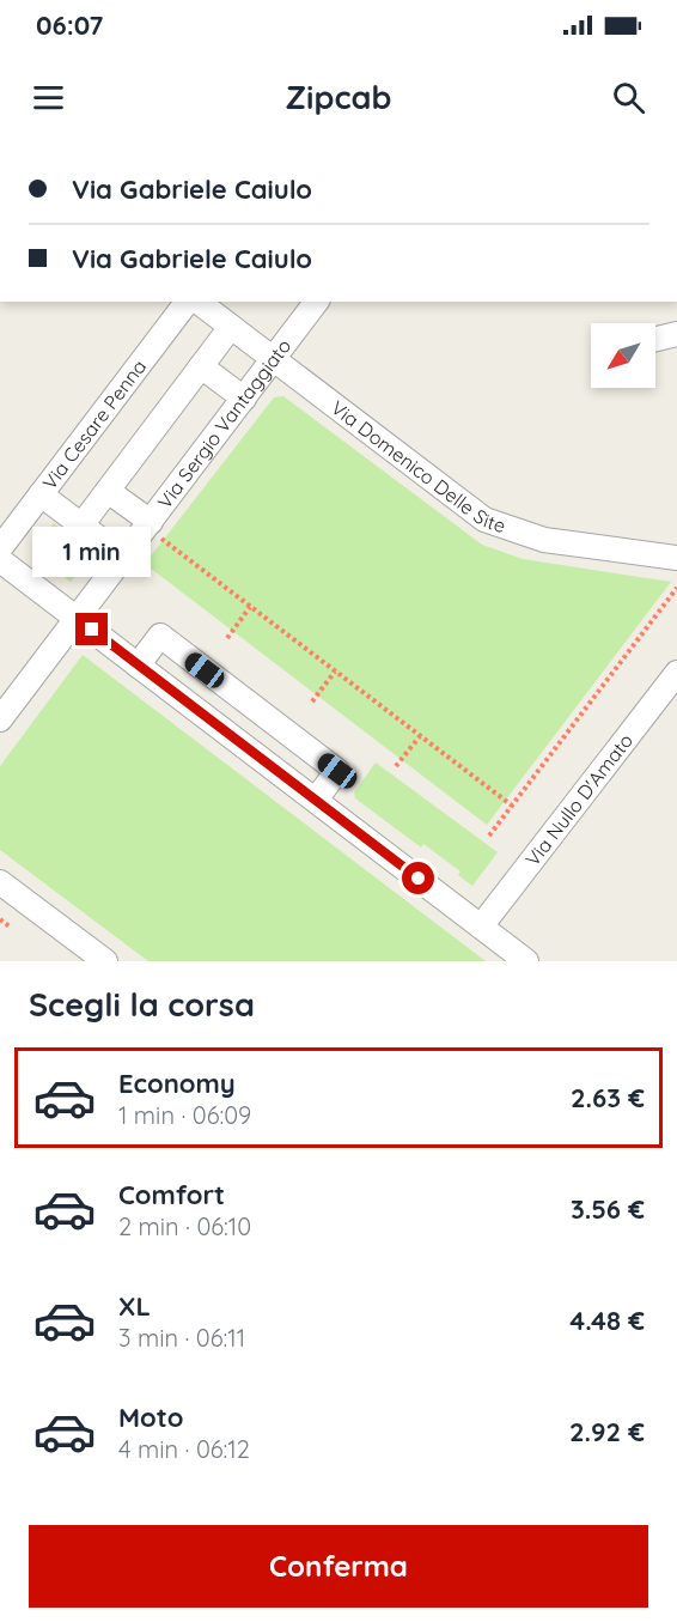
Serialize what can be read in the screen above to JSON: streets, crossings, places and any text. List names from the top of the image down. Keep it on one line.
{"streets":{"street":["Via Cesare Penna","Via Sergio Vantaggiato","Via Domenico Delle Site","Via Nullo D'Amato"]},"crossings":[["Via Sergio Vantaggiato","Via Domenico Delle Site"]],"north":"bottom left","page":{"status":"06:07","header":"Zipcab","banner":["Via Gabriele Caiulo","Via Gabriele Caiulo"],"bubble":"1 min","heading":"Scegli la corsa","list":[{"name":"Economy","note":"1 min · 06:09","value":"2.63 €"},{"name":"Comfort","note":"2 min · 06:10","value":"3.56 €"},{"name":"XL","note":"3 min · 06:11","value":"4.48 €"},{"name":"Moto","note":"4 min · 06:12","value":"2.92 €"}],"buttons":"Conferma"}}
